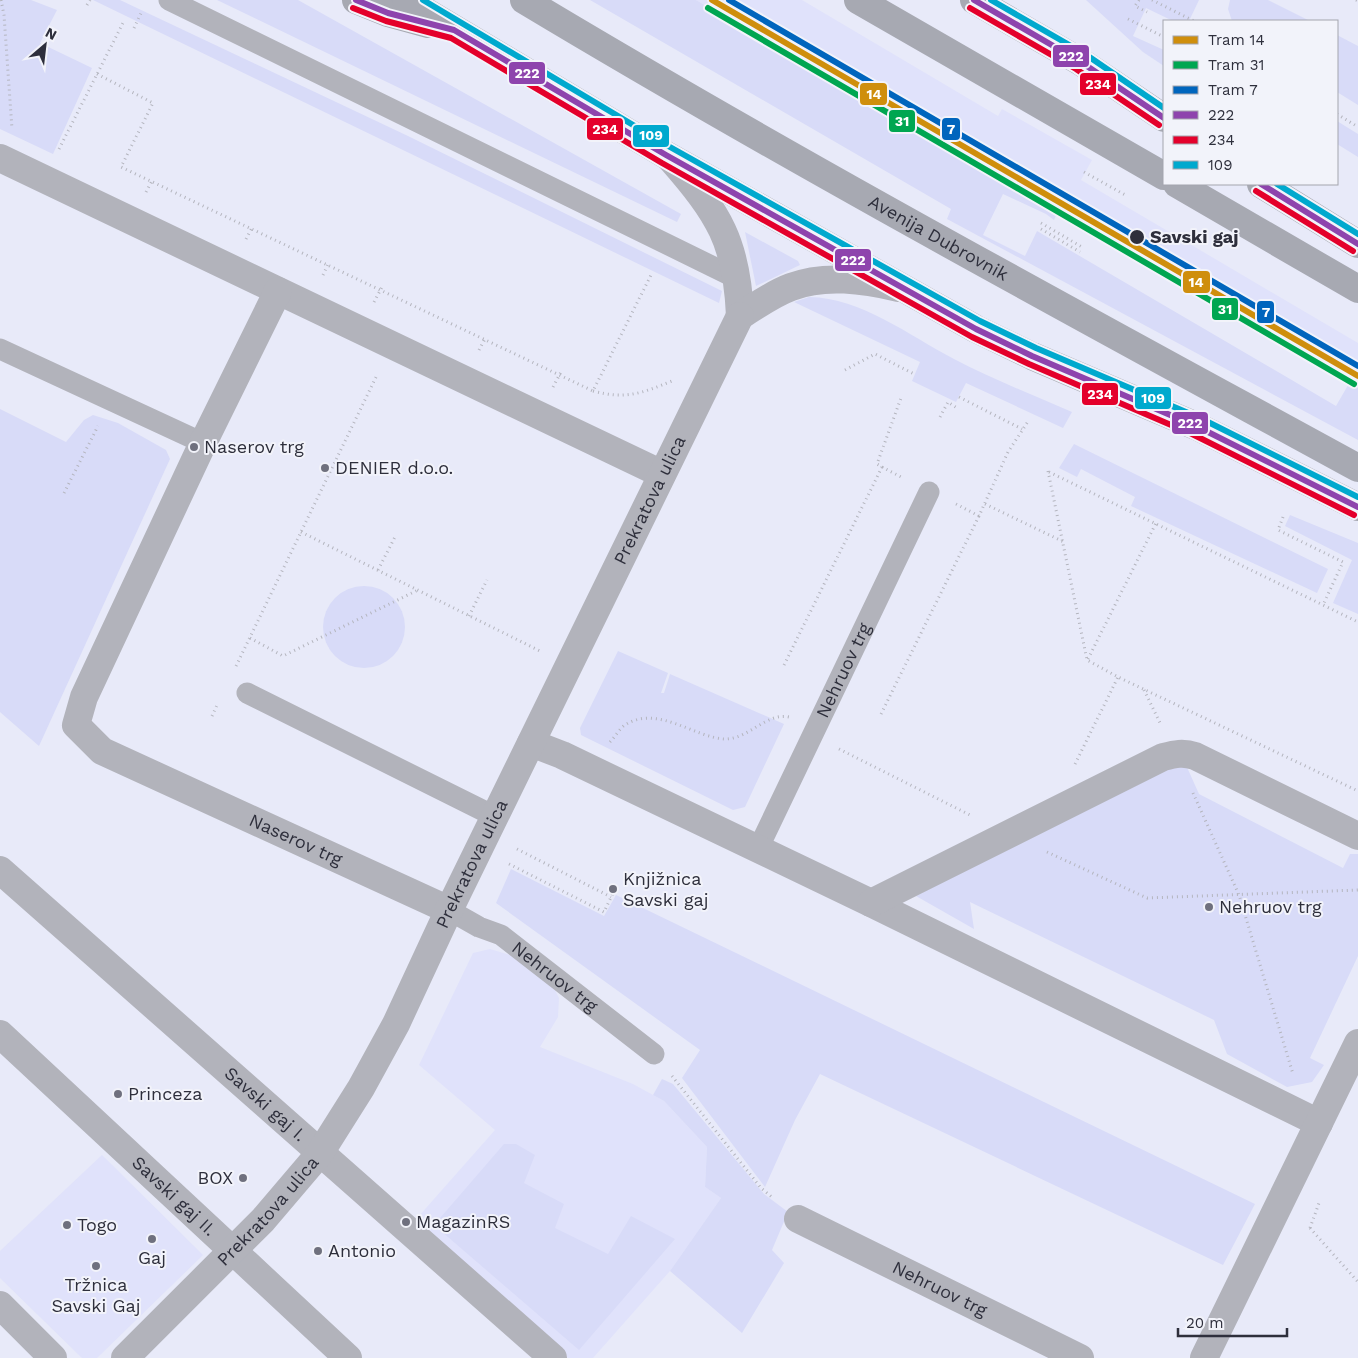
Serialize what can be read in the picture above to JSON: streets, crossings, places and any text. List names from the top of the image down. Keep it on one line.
{"streets":{"main road":["Avenija Dubrovnik"],"street":["Prekratova ulica","Nehruov trg","Naserov trg","Savski gaj I.","Savski gaj II."]},"crossings":[["Prekratova ulica","Nehruov trg"],["Prekratova ulica","Naserov trg"],["Prekratova ulica","Savski gaj I."],["Prekratova ulica","Savski gaj II."],["Nehruov trg","Naserov trg"]],"places":["Savski gaj","Naserov trg","DENIER d.o.o.","Knjižnica Savski gaj","Nehruov trg","Princeza","BOX","MagazinRS","Togo","Gaj","Antonio","Tržnica Savski Gaj"],"lines":["tram line 14","tram line 7","transit line 222","transit line 109","tram line 31","transit line 234"],"legend":["Tram 14","Tram 31","Tram 7","222","234","109"],"scale_bar":"20 m","north":"top right"}
